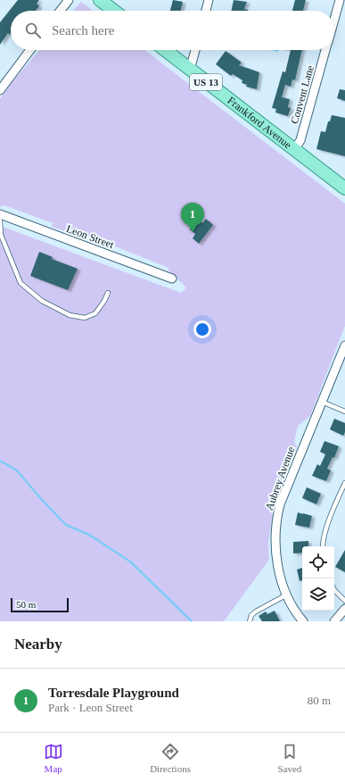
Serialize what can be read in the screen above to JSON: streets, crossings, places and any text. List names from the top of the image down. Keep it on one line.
{"streets":{"main road":["US 13","Frankford Avenue"],"street":["Convent Lane","Leon Street","Aubrey Avenue"]},"crossings":[["Convent Lane","Frankford Avenue"]],"scale_bar":"50 m","page":{"search":"Search here","pins":"1","scale":"50 m","heading":"Nearby","list":[{"mark":"1","name":"Torresdale Playground","note":"Park · Leon Street","value":"80 m"}],"nav":["Map","Directions","Saved"]}}
